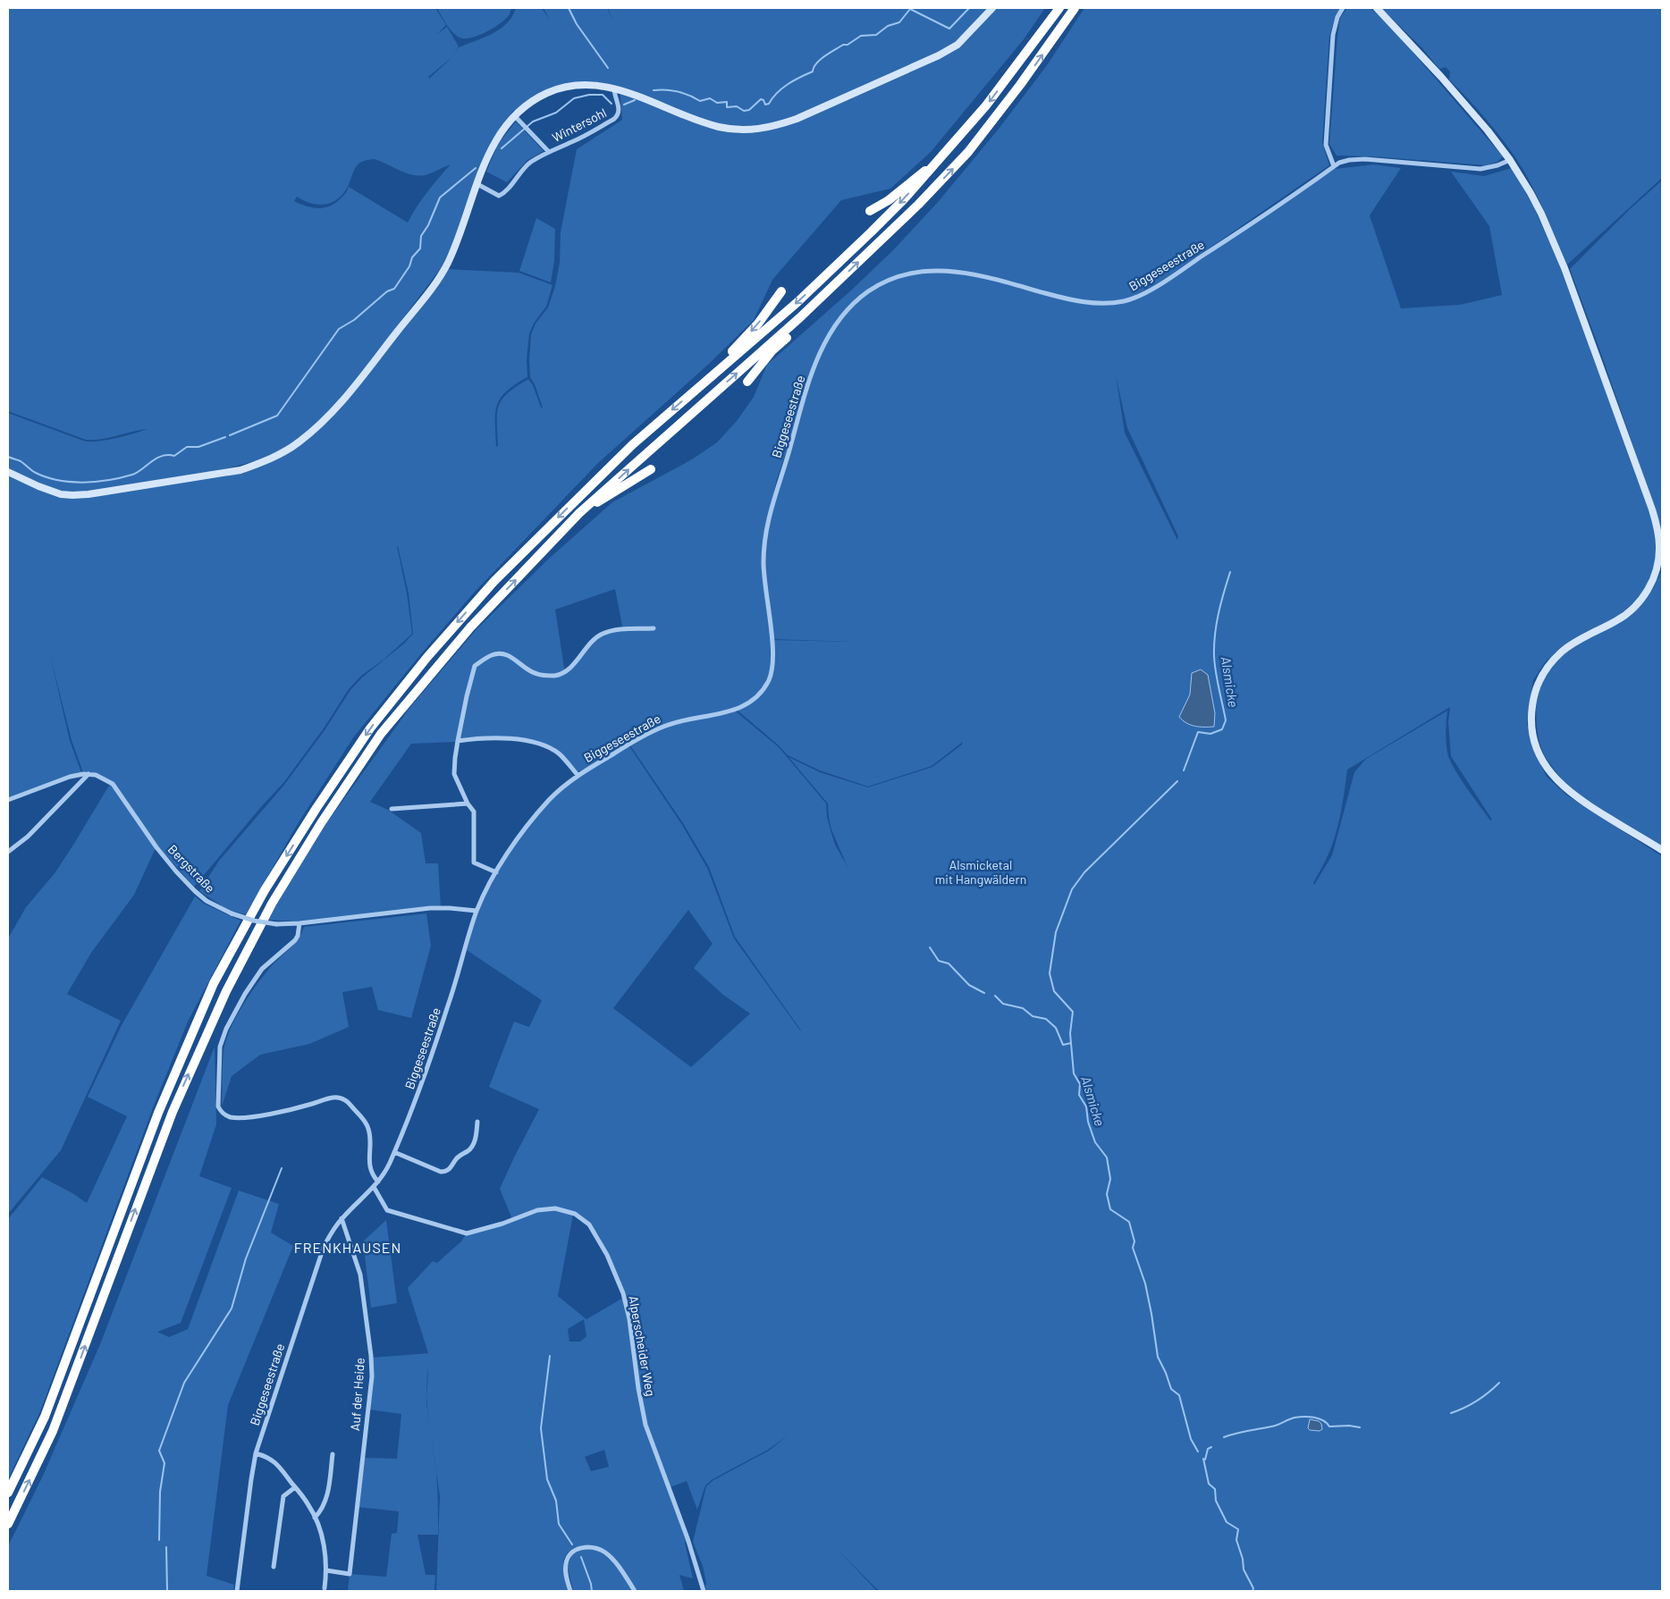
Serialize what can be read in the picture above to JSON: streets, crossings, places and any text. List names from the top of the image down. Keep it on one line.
{"streets":{"street":["Wintersohl","Biggeseestraße","Bergstraße","Alperscheider Weg","Auf der Heide"]},"crossings":[["Biggeseestraße","Bergstraße"],["Biggeseestraße","Alperscheider Weg"],["Biggeseestraße","Auf der Heide"]],"districts":["FRENKHAUSEN"],"water":["Alsmicke"],"parks":["Alsmicketal mit Hangwäldern"]}
